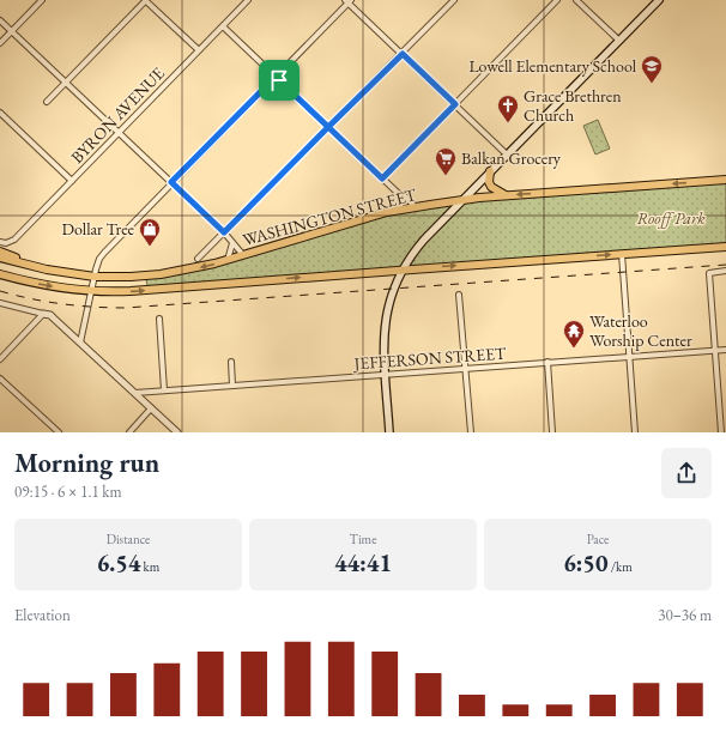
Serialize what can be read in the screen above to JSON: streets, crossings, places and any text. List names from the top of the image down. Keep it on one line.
{"streets":{"highway":["WASHINGTON STREET"],"street":["BYRON AVENUE","JEFFERSON STREET"]},"parks":["Rooff Park"],"places":{"school or university":["Lowell Elementary School"],"church":["Grace Brethren Church"],"supermarket":["Balkan Grocery"],"shop":["Dollar Tree"],"temple":["Waterloo Worship Center"]},"page":{"heading":["Morning run","09:15 · 6 × 1.1 km"],"stats":[["Distance","6.54 km"],["Time","44:41"],["Pace","6:50 /km"]],"chart":["Elevation","30–36 m"]}}
